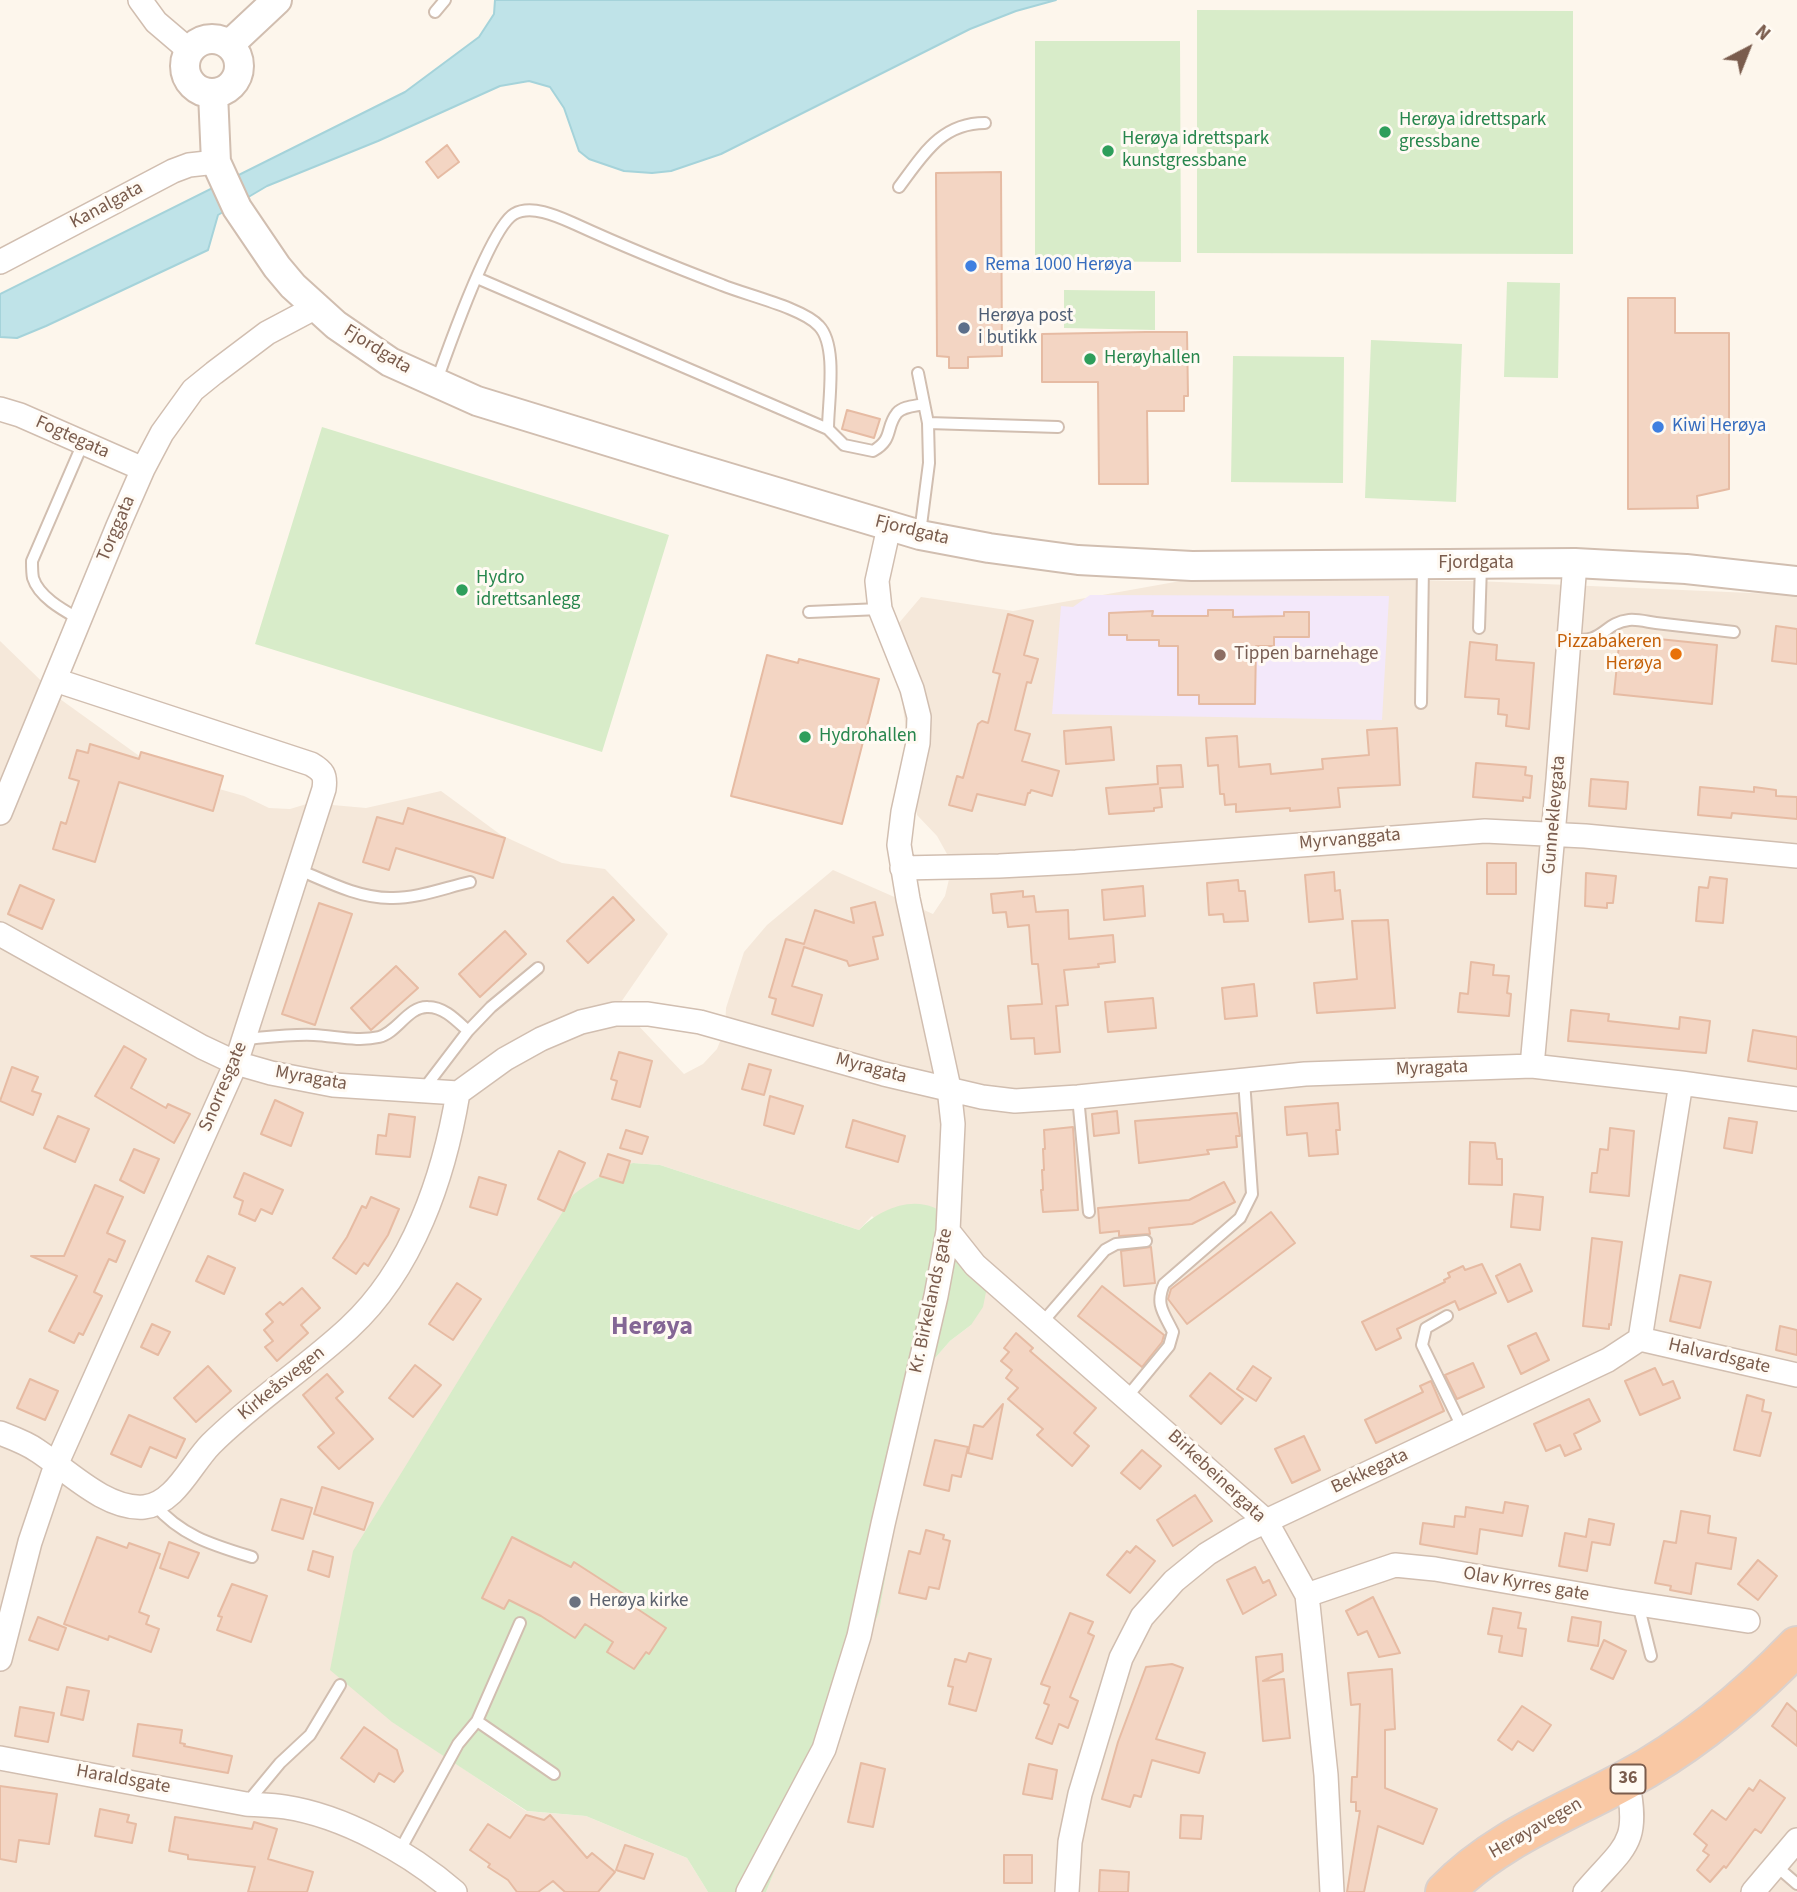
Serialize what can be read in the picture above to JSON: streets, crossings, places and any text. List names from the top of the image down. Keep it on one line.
{"streets":{"highway":["36","Herøyavegen"],"street":["Kanalgata","Fjordgata","Fogtegata","Torggata","Gunneklevgata","Myrvanggata","Myragata","Snorresgate","Kr. Birkelands gate","Halvardsgate","Kirkeåsvegen","Bekkegata","Birkebeinergata","Olav Kyrres gate","Haraldsgate"]},"crossings":[["Kanalgata","Fjordgata"],["Fjordgata","Torggata"],["Fjordgata","Gunneklevgata"],["Fjordgata","Kr. Birkelands gate"],["Fogtegata","Torggata"],["Torggata","Snorresgate"],["Gunneklevgata","Myrvanggata"],["Gunneklevgata","Myragata"],["Myrvanggata","Kr. Birkelands gate"],["Myragata","Snorresgate"],["Myragata","Kr. Birkelands gate"],["Myragata","Kirkeåsvegen"],["Kr. Birkelands gate","Birkebeinergata"],["Halvardsgate","Bekkegata"],["Bekkegata","Birkebeinergata"],["Birkebeinergata","Olav Kyrres gate"]],"districts":["Herøya"],"places":["Herøya idrettspark gressbane","Herøya idrettspark kunstgressbane","Rema 1000 Herøya","Herøya post i butikk","Herøyhallen","Kiwi Herøya","Hydro idrettsanlegg","Pizzabakeren Herøya","Tippen barnehage","Hydrohallen","Herøya kirke"],"north":"top right"}
